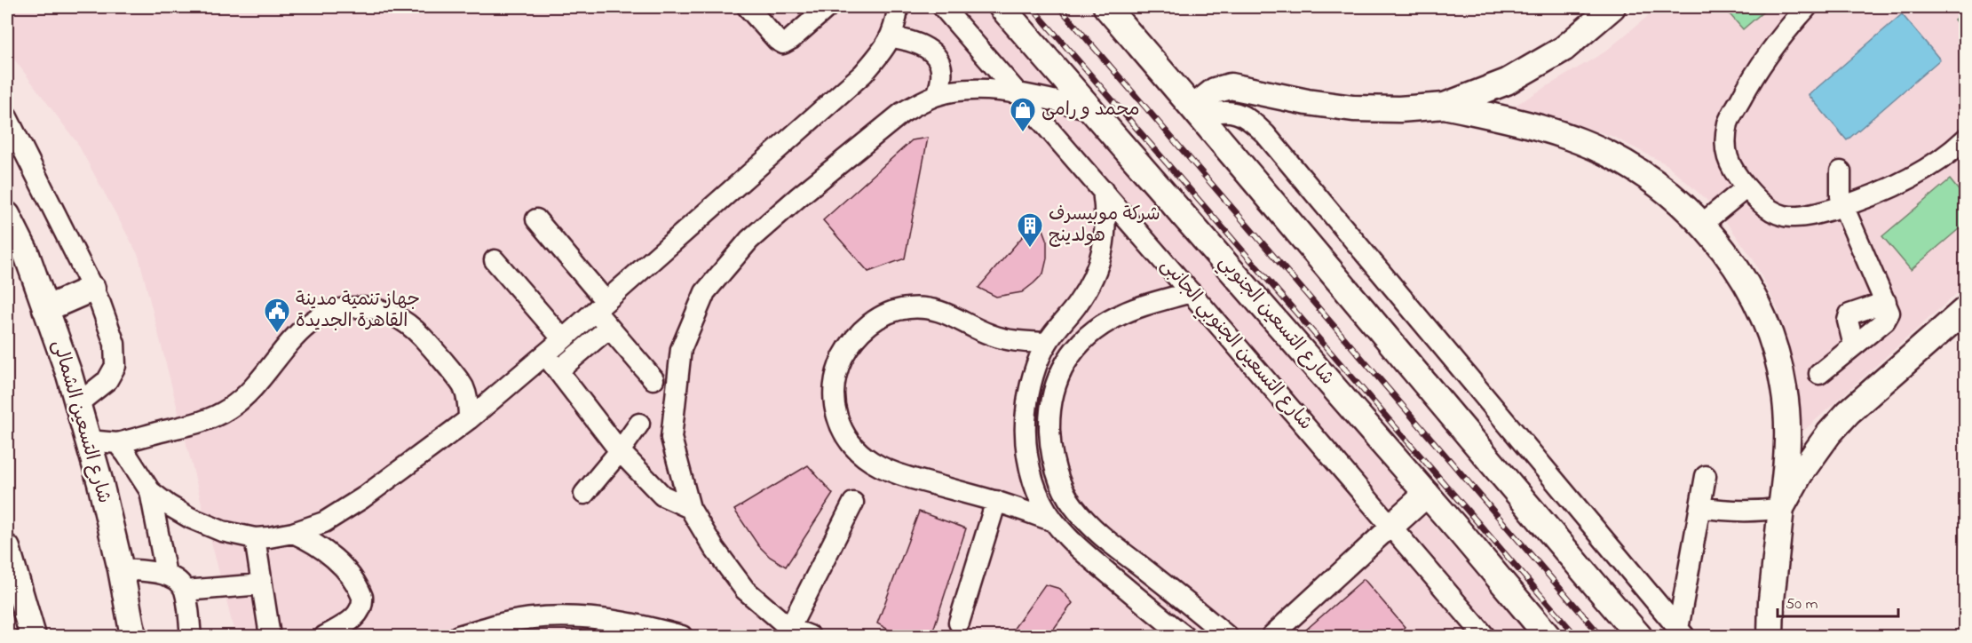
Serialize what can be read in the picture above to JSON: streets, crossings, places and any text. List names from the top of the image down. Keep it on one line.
{"streets":{"main road":["شارع التسعين الجنوبي","شارع التسعين الشمالى"],"street":["شارع التسعين الجنوبي الجانبى"]},"places":{"shop":["محمد و رامى"],"building":["شركة موبيسرف هولدينج"],"public building":["جهاز تنمية مدينة القاهرة الجديدة"]},"scale_bar":"50 m"}
